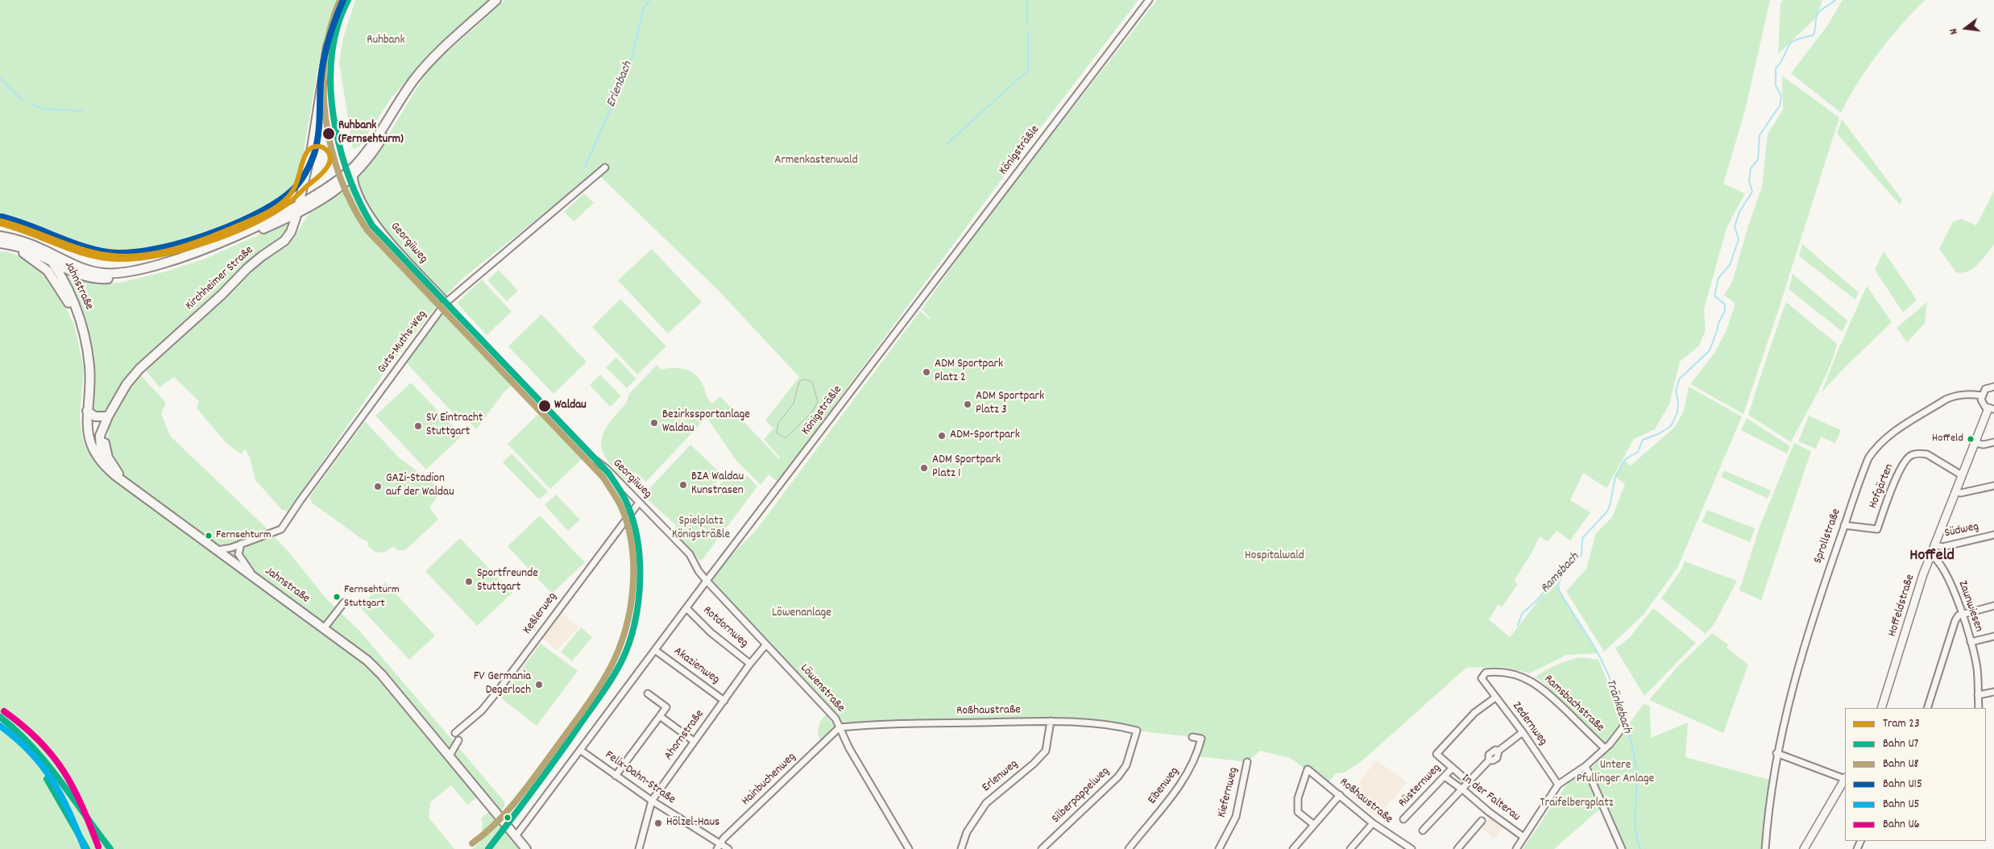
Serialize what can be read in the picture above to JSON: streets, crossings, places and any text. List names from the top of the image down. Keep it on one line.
{"streets":{"main road":["Kirchheimer Straße","Jahnstraße"],"street":["Königsträßle","Georgiiweg","Guts-Muths-Weg","Hofgärten","Südweg","Sprollstraße","Hoffeldstraße","Zaunwiesen","Keßlerweg","Rotdornweg","Akazienweg","Löwenstraße","Ramsbachstraße","Roßhaustraße","Zedernweg","Ahornstraße","Erlenweg","Felix-Dahn-Straße","Hainbuchenweg","Eibenweg","Rüsternweg","Kiefernweg","Silberpappelweg","In der Falterau"]},"crossings":[["Königsträßle","Georgiiweg"],["Königsträßle","Jahnstraße"],["Königsträßle","Rotdornweg"],["Königsträßle","Akazienweg"],["Königsträßle","Löwenstraße"],["Königsträßle","Felix-Dahn-Straße"],["Georgiiweg","Guts-Muths-Weg"],["Georgiiweg","Keßlerweg"],["Georgiiweg","Löwenstraße"],["Kirchheimer Straße","Jahnstraße"],["Jahnstraße","Guts-Muths-Weg"],["Hofgärten","Sprollstraße"],["Hofgärten","Hoffeldstraße"],["Südweg","Hoffeldstraße"],["Hoffeldstraße","Zaunwiesen"],["Rotdornweg","Ahornstraße"],["Akazienweg","Ahornstraße"],["Löwenstraße","Roßhaustraße"],["Löwenstraße","Ahornstraße"],["Löwenstraße","Hainbuchenweg"],["Ramsbachstraße","Zedernweg"],["Roßhaustraße","Erlenweg"],["Roßhaustraße","Hainbuchenweg"],["Roßhaustraße","Silberpappelweg"],["Zedernweg","In der Falterau"],["Ahornstraße","Felix-Dahn-Straße"],["Felix-Dahn-Straße","Hainbuchenweg"],["Rüsternweg","In der Falterau"]],"districts":["Hoffeld"],"water":["Erlenbach","Ramsbach","Tränkebach"],"parks":["Ruhbank","Armenkastenwald","Spielplatz Königsträßle","Hospitalwald","Löwenanlage","Untere Pfullinger Anlage","Traifelbergplatz"],"places":["Ruhbank (Fernsehturm)","ADM Sportpark Platz 2","ADM Sportpark Platz 3","Waldau","Bezirkssportanlage Waldau","SV Eintracht Stuttgart","ADM-Sportpark","Hoffeld","ADM Sportpark Platz 1","BZA Waldau Kunstrasen","GAZi-Stadion auf der Waldau","Fernsehturm","Sportfreunde Stuttgart","Fernsehturm Stuttgart","FV Germania Degerloch","Hölzel-Haus"],"lines":["rail line U7","rail line U8","rail line U15","tram line 23","rail line U6","rail line U5"],"legend":["Tram 23","Bahn U7","Bahn U8","Bahn U15","Bahn U5","Bahn U6"],"north":"left"}
